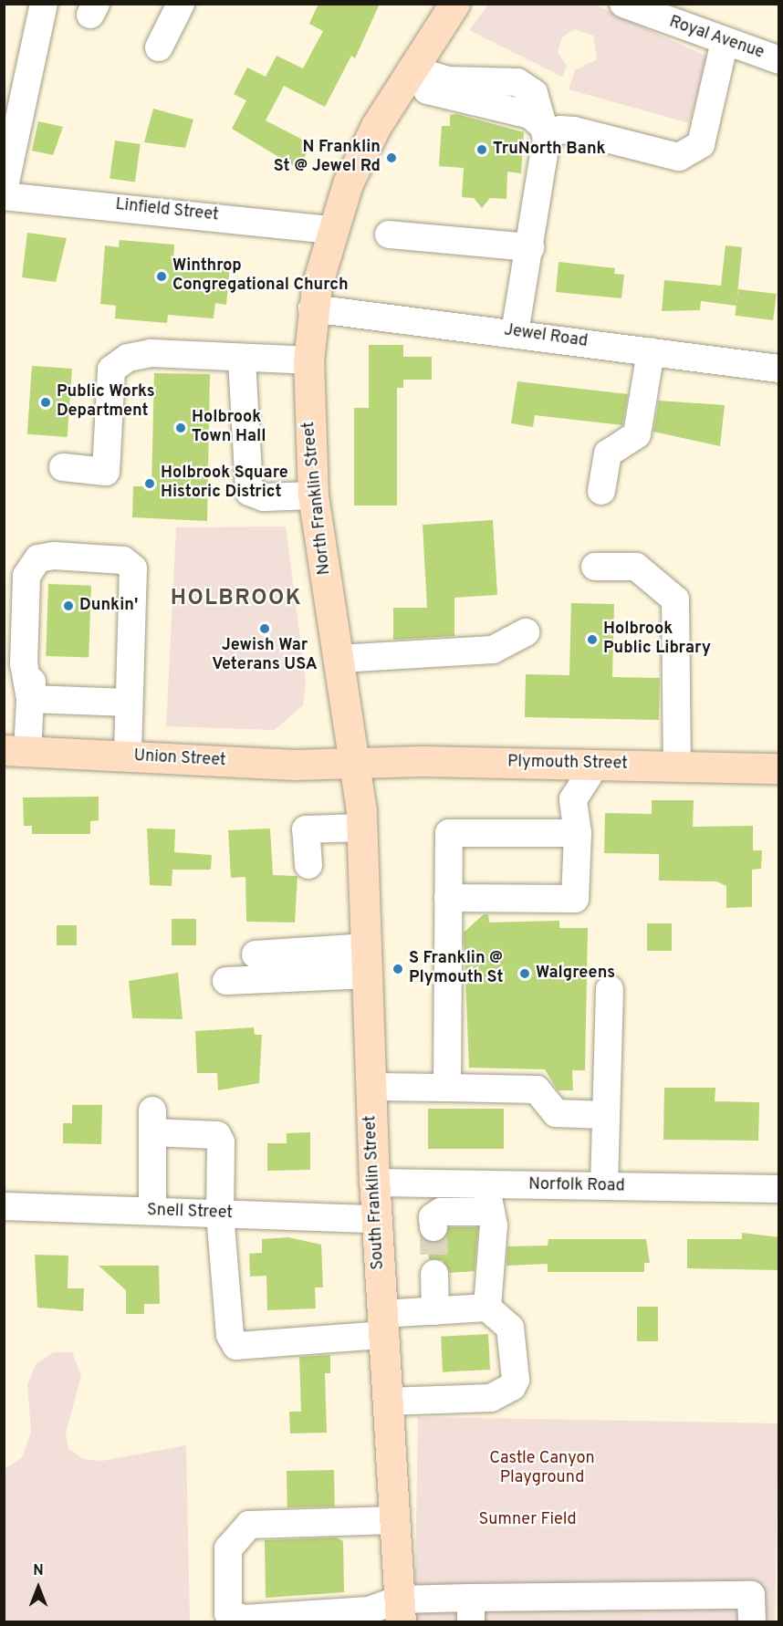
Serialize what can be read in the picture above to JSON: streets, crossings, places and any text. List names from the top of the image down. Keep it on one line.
{"streets":{"main road":["North Franklin Street","Union Street","Plymouth Street","South Franklin Street"],"street":["Royal Avenue","Linfield Street","Jewel Road","Norfolk Road","Snell Street"]},"crossings":[["Linfield Street","North Franklin Street"],["Jewel Road","North Franklin Street"],["North Franklin Street","Union Street"],["North Franklin Street","Plymouth Street"],["North Franklin Street","South Franklin Street"],["Union Street","Plymouth Street"],["Union Street","South Franklin Street"],["Plymouth Street","South Franklin Street"],["Norfolk Road","South Franklin Street"],["South Franklin Street","Snell Street"]],"districts":["HOLBROOK"],"parks":["Castle Canyon Playground","Sumner Field"],"places":["TruNorth Bank","N Franklin St @ Jewel Rd","Winthrop Congregational Church","Public Works Department","Holbrook Town Hall","Holbrook Square Historic District","Dunkin'","Jewish War Veterans USA","Holbrook Public Library","S Franklin @ Plymouth St","Walgreens"],"north":"top"}
